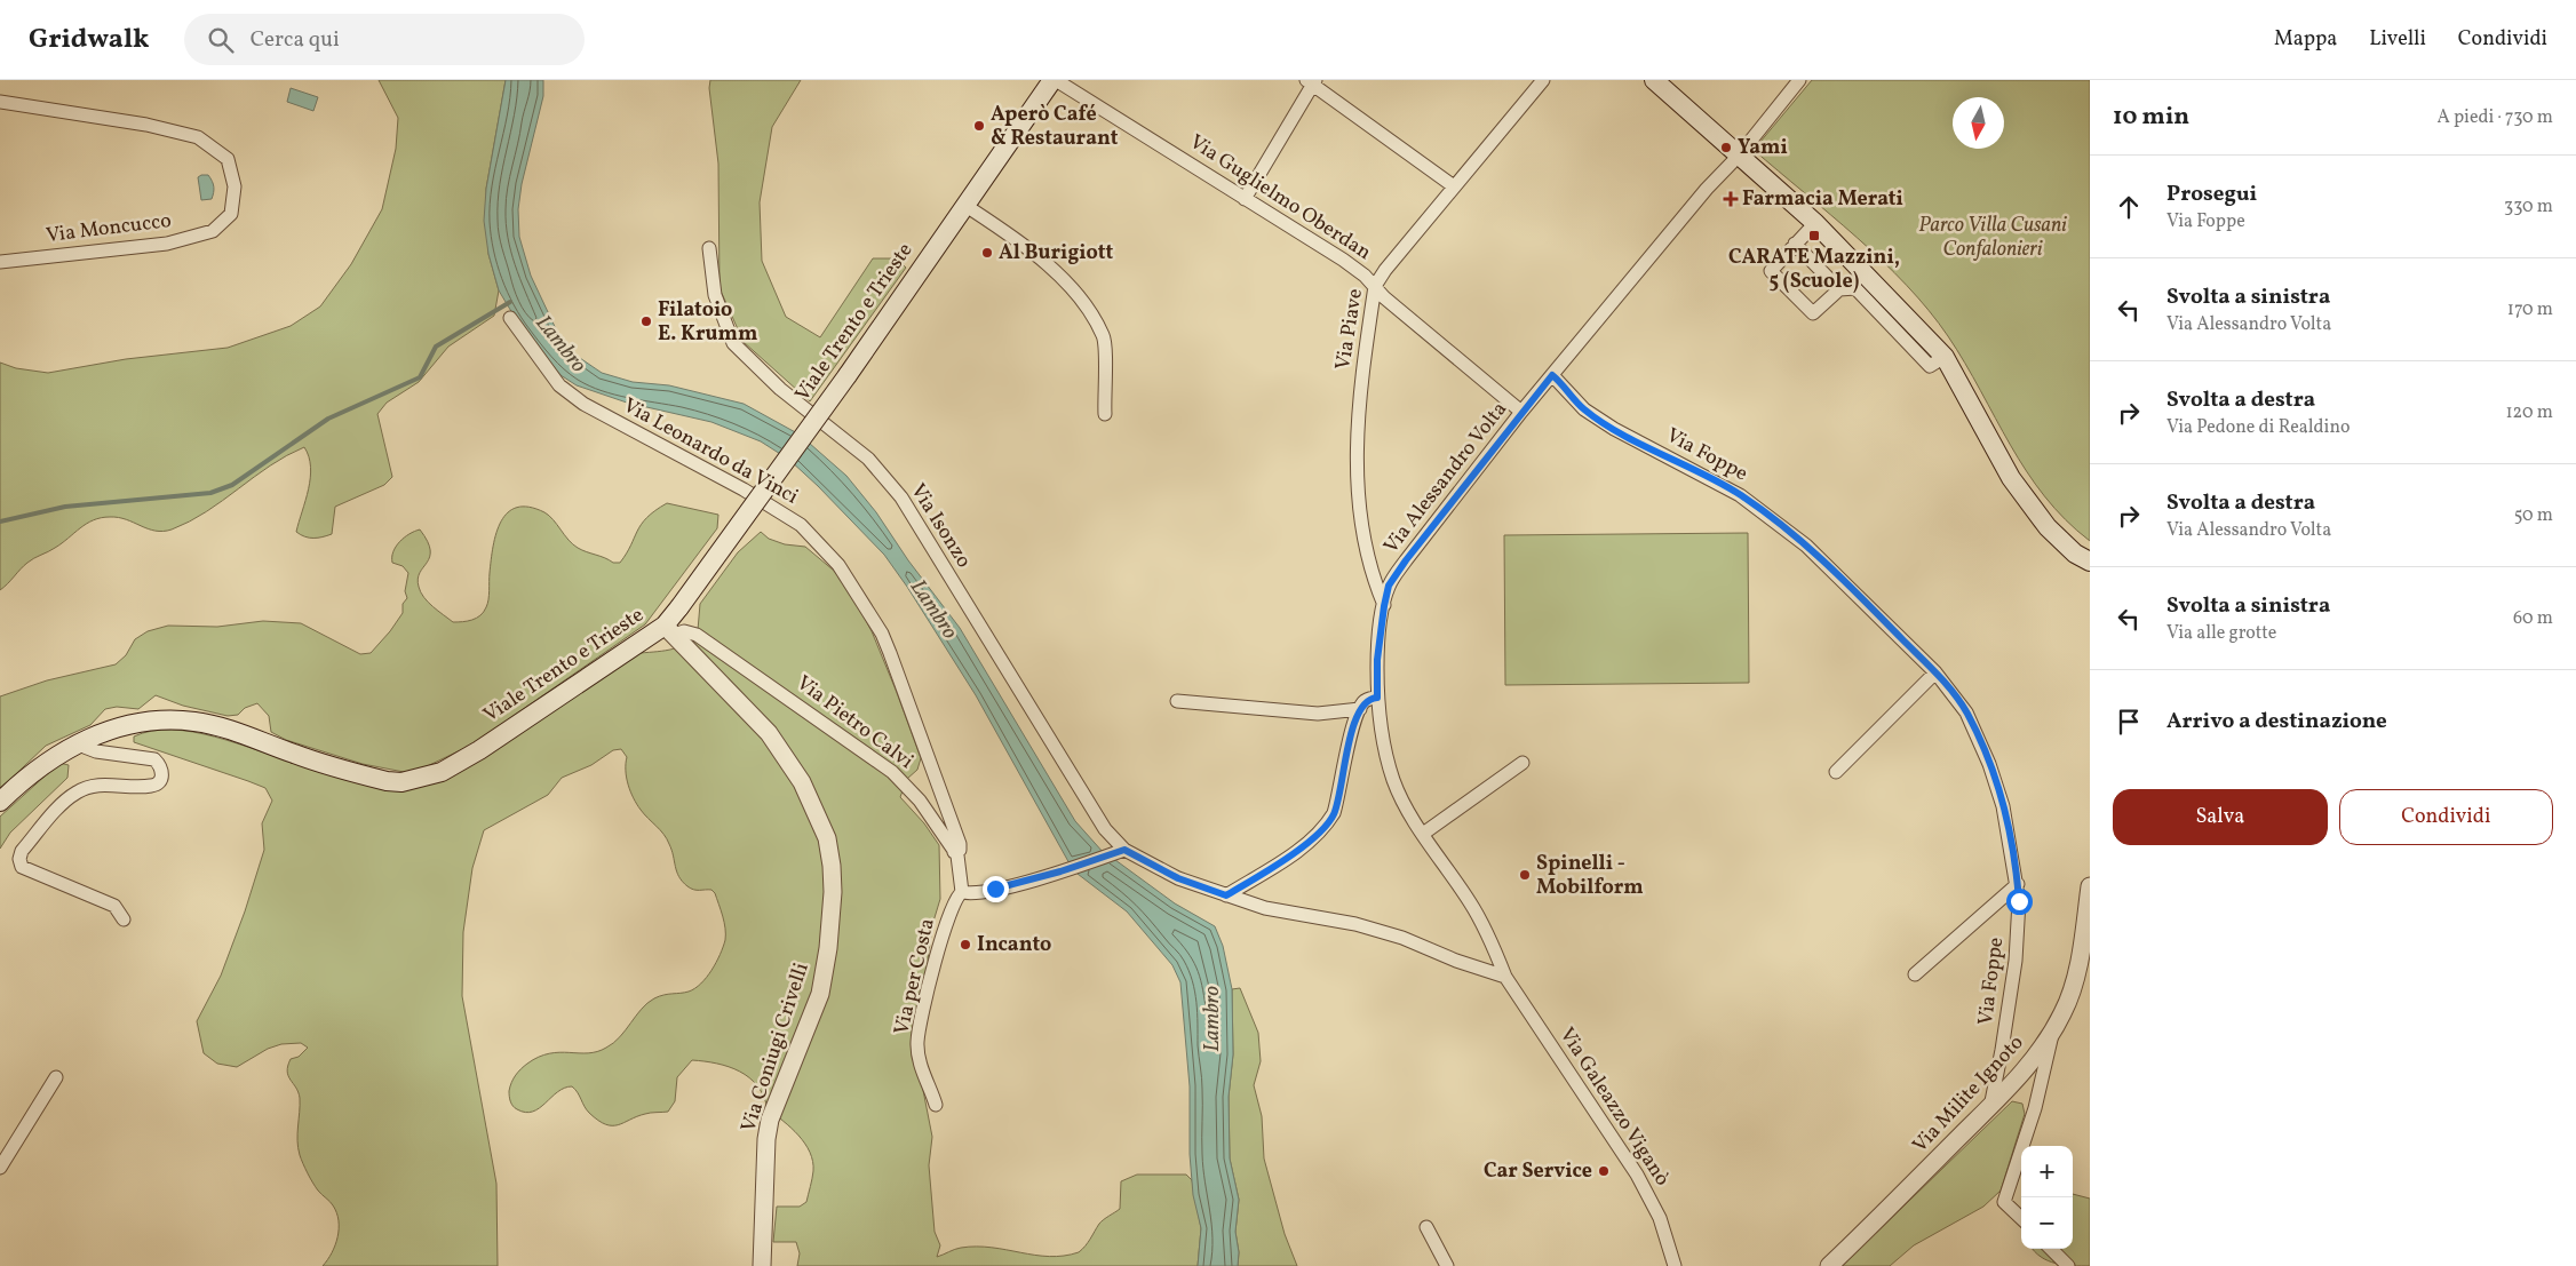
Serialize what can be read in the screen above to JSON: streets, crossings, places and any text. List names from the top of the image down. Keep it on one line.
{"streets":{"main road":["Viale Trento e Trieste"],"street":["Via Guglielmo Oberdan","Via Moncucco","Via Piave","Via Leonardo da Vinci","Via Foppe","Via Alessandro Volta","Via Isonzo","Via Pietro Calvi","Via per Costa","Via Coniugi Crivelli","Via Milite Ignoto","Via Galeazzo Viganò"]},"crossings":[["Via Guglielmo Oberdan","Viale Trento e Trieste"],["Via Guglielmo Oberdan","Via Piave"],["Via Guglielmo Oberdan","Via Alessandro Volta"],["Viale Trento e Trieste","Via Pietro Calvi"],["Viale Trento e Trieste","Via Coniugi Crivelli"],["Via Piave","Via Alessandro Volta"],["Via Leonardo da Vinci","Via Pietro Calvi"],["Via Foppe","Via Alessandro Volta"],["Via Foppe","Via Milite Ignoto"],["Via Alessandro Volta","Via Galeazzo Viganò"],["Via Pietro Calvi","Via per Costa"],["Via Pietro Calvi","Via Coniugi Crivelli"]],"water":["Lambro"],"parks":["Parco Villa Cusani Confalonieri"],"places":{"other":["Aperò Café & Restaurant","Yami","Al Burigiott","Filatoio E. Krumm","Spinelli - Mobilform","Incanto","Car Service"],"health":["Farmacia Merati"],"transit":["CARATE Mazzini, 5 (Scuole)"]},"north":"bottom","page":{"header":"Gridwalk","search":"Cerca qui","nav":["Mappa","Livelli","Condividi"],"heading":["10 min","A piedi · 730 m"],"list":[["Prosegui","Via Foppe","330 m"],["Svolta a sinistra","Via Alessandro Volta","170 m"],["Svolta a destra","Via Pedone di Realdino","120 m"],["Svolta a destra","Via Alessandro Volta","50 m"],["Svolta a sinistra","Via alle grotte","60 m"],"Arrivo a destinazione"],"buttons":["Salva","Condividi"],"map_buttons":["+","−"]}}
